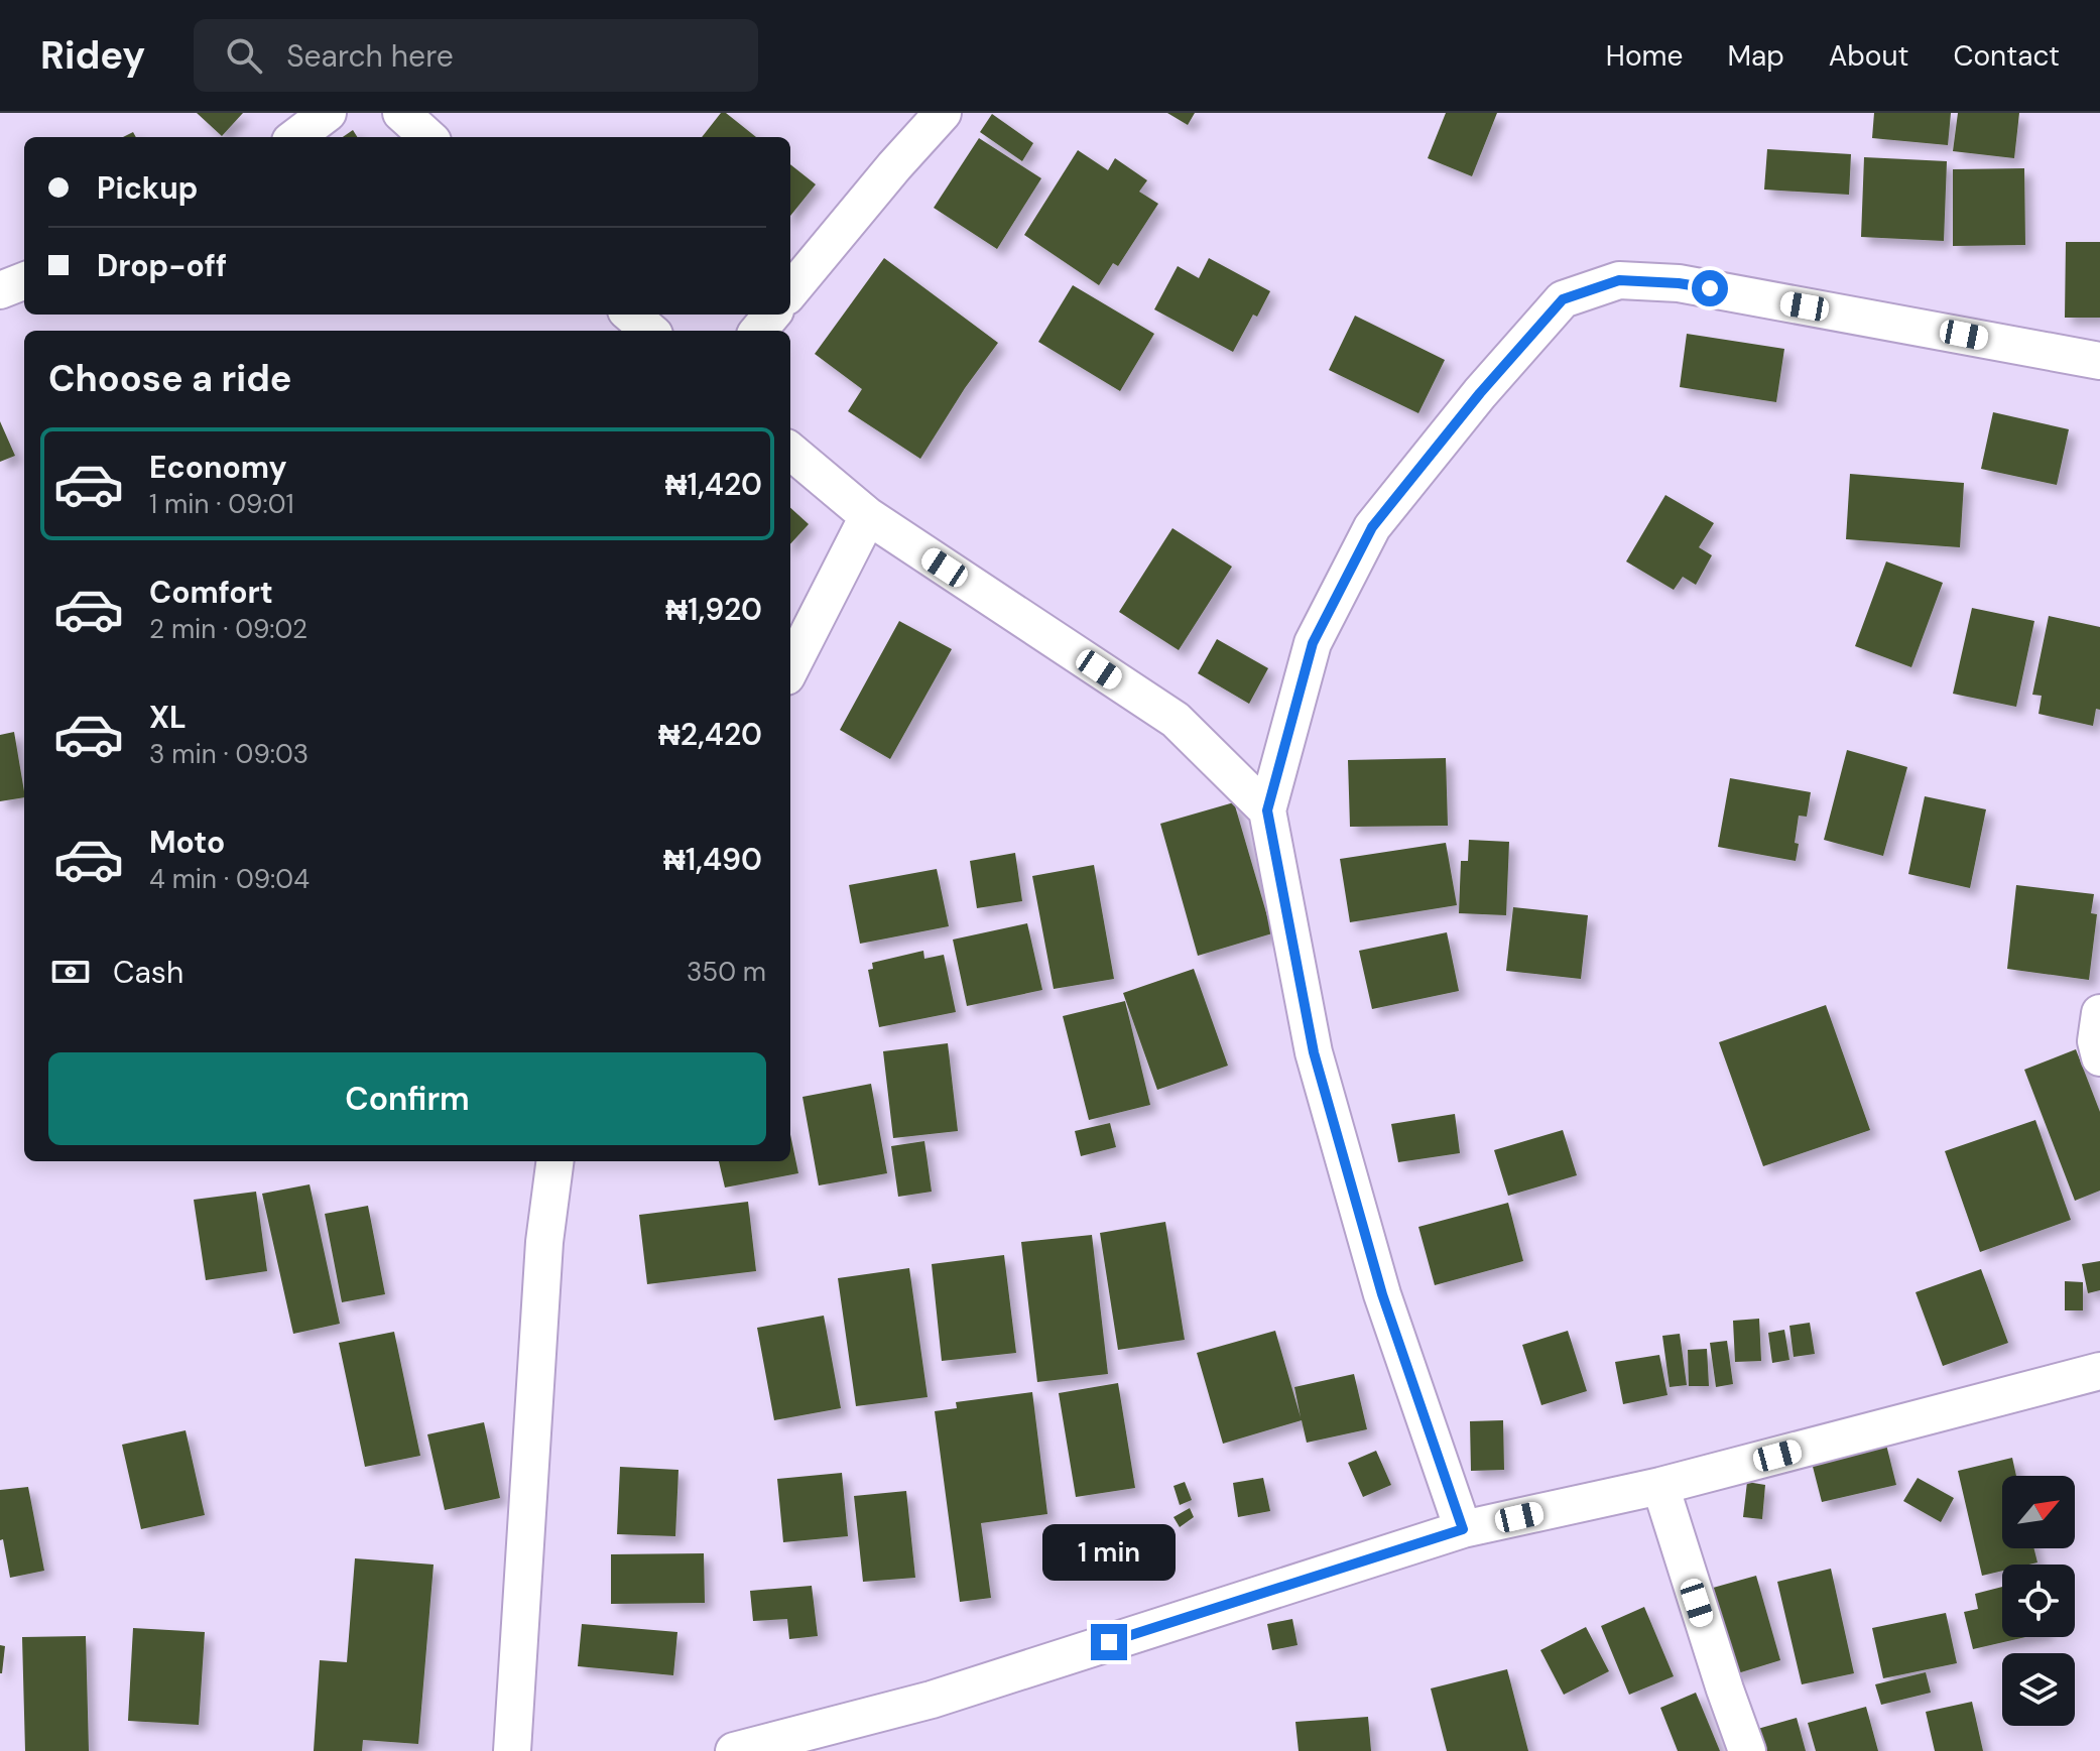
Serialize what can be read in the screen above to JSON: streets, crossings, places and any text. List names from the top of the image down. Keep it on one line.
{"north":"top right","page":{"header":"Ridey","search":"Search here","nav":["Home","Map","About","Contact"],"banner":["Pickup","Drop-off"],"heading":"Choose a ride","list":[{"name":"Economy","note":"1 min · 09:01","value":"₦1,420"},{"name":"Comfort","note":"2 min · 09:02","value":"₦1,920"},{"name":"XL","note":"3 min · 09:03","value":"₦2,420"},{"name":"Moto","note":"4 min · 09:04","value":"₦1,490"}],"pay":["Cash","350 m"],"buttons":"Confirm","bubble":"1 min"}}
